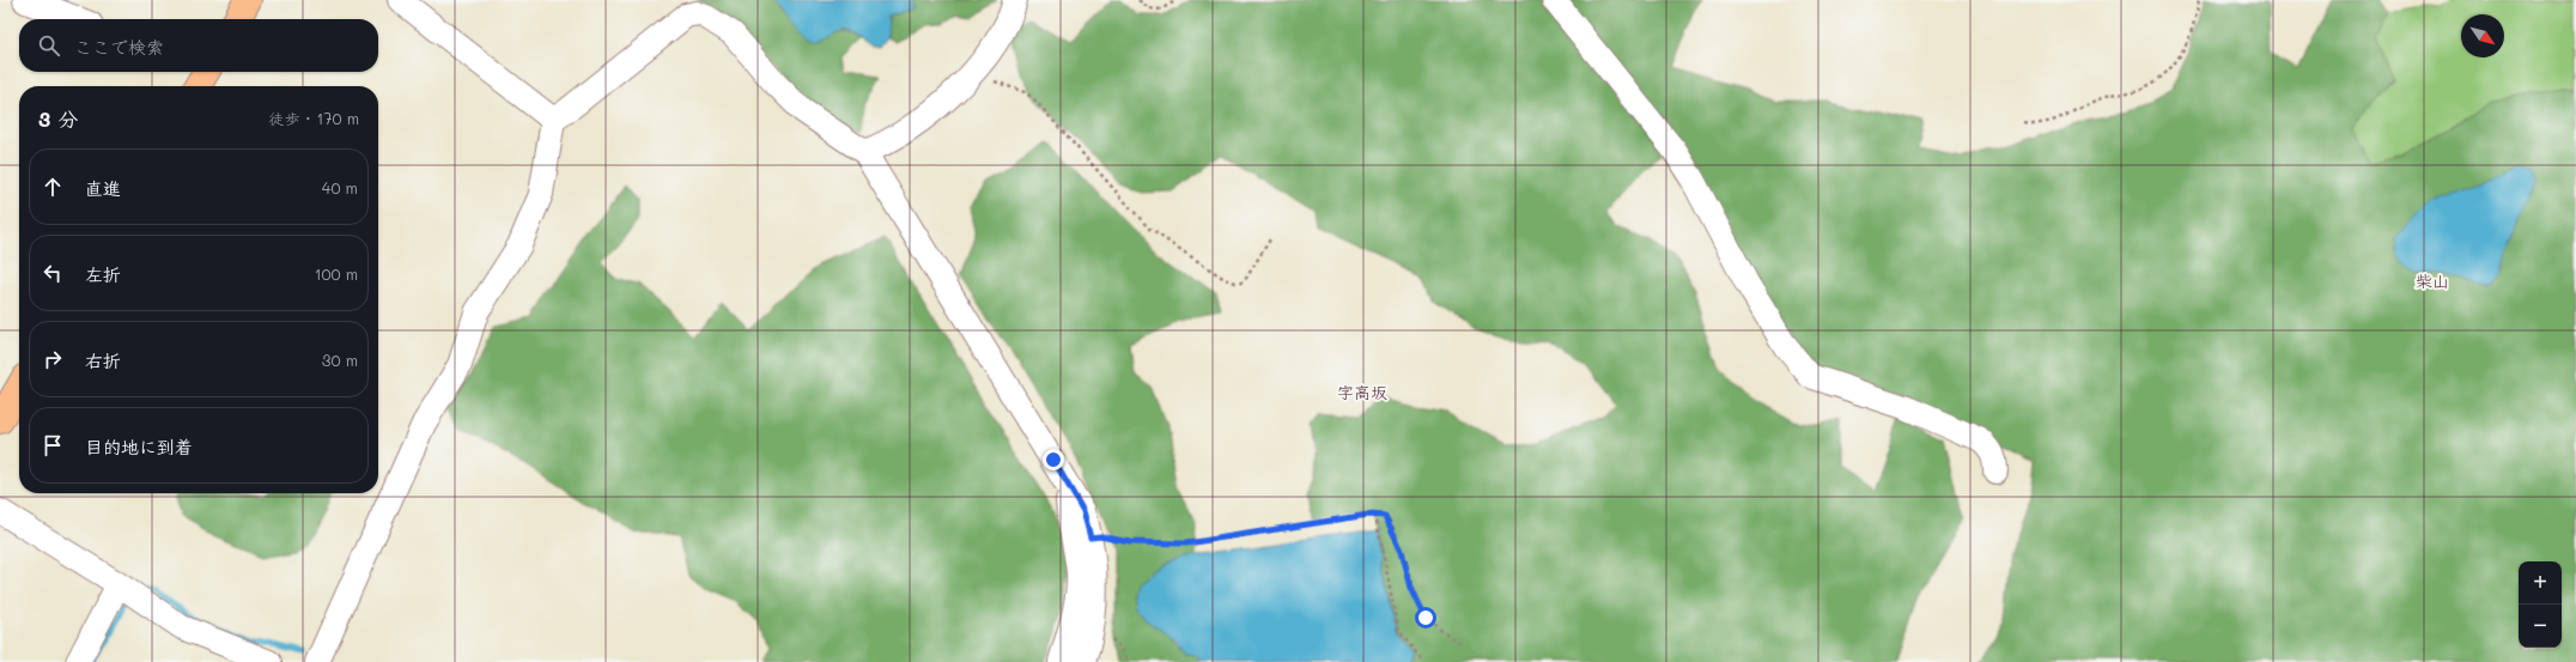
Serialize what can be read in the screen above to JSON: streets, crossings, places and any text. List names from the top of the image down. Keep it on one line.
{"districts":["柴山","字高坂"],"north":"bottom right","page":{"search":"ここで検索","heading":["3 分","徒歩 · 170 m"],"list":[["直進","40 m"],["左折","100 m"],["右折","30 m"],"目的地に到着"],"map_buttons":["+","−"]}}
